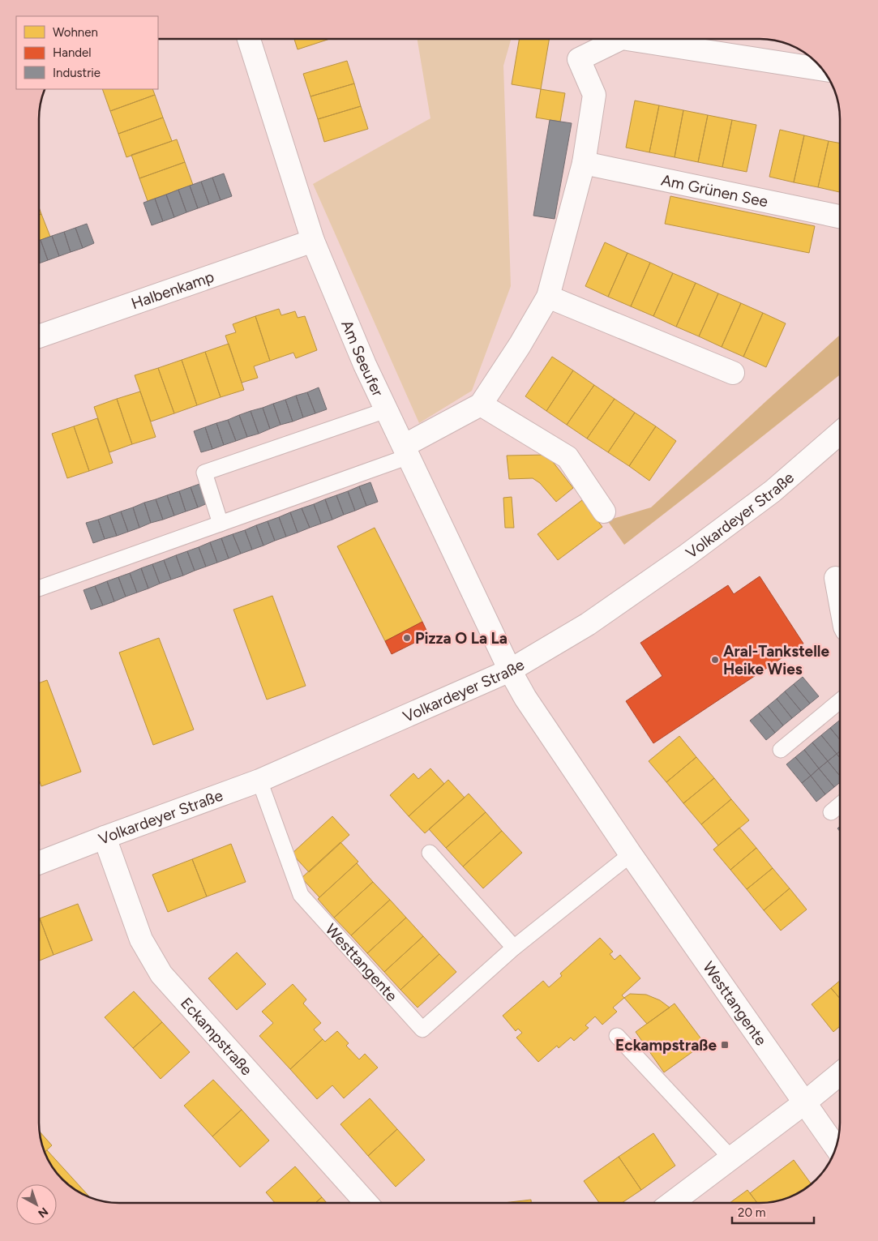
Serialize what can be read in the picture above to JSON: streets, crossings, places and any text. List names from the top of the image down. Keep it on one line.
{"streets":{"street":["Am Grünen See","Halbenkamp","Am Seeufer","Volkardeyer Straße","Westtangente","Eckampstraße"]},"crossings":[["Halbenkamp","Am Seeufer"],["Am Seeufer","Volkardeyer Straße"],["Am Seeufer","Westtangente"],["Volkardeyer Straße","Westtangente"],["Volkardeyer Straße","Eckampstraße"]],"places":{"other":["Pizza O La La","Aral-Tankstelle Heike Wies"],"transit":["Eckampstraße"]},"legend":["Wohnen","Handel","Industrie"],"scale_bar":"20 m","north":"bottom right"}
